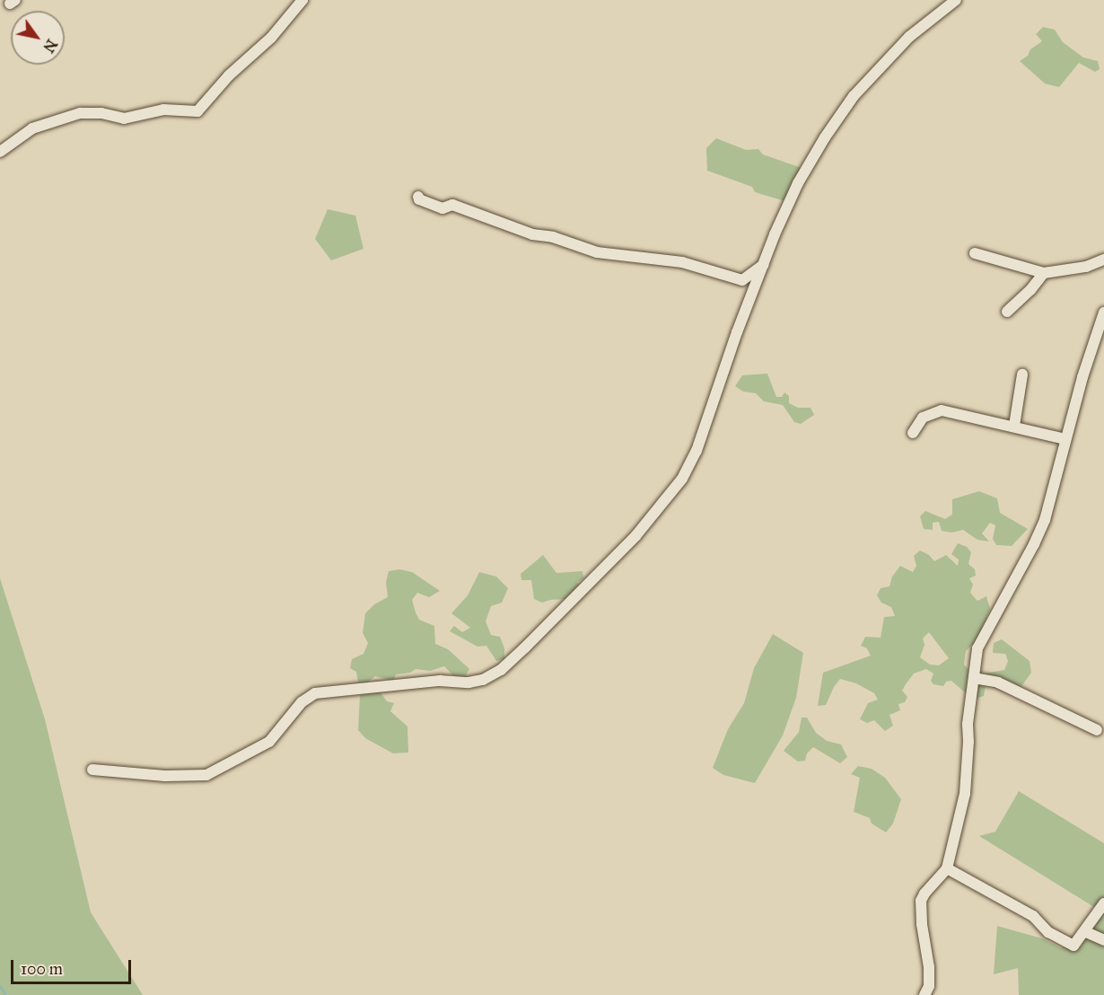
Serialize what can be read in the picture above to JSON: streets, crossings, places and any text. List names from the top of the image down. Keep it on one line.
{"scale_bar":"100 m","north":"bottom right"}
